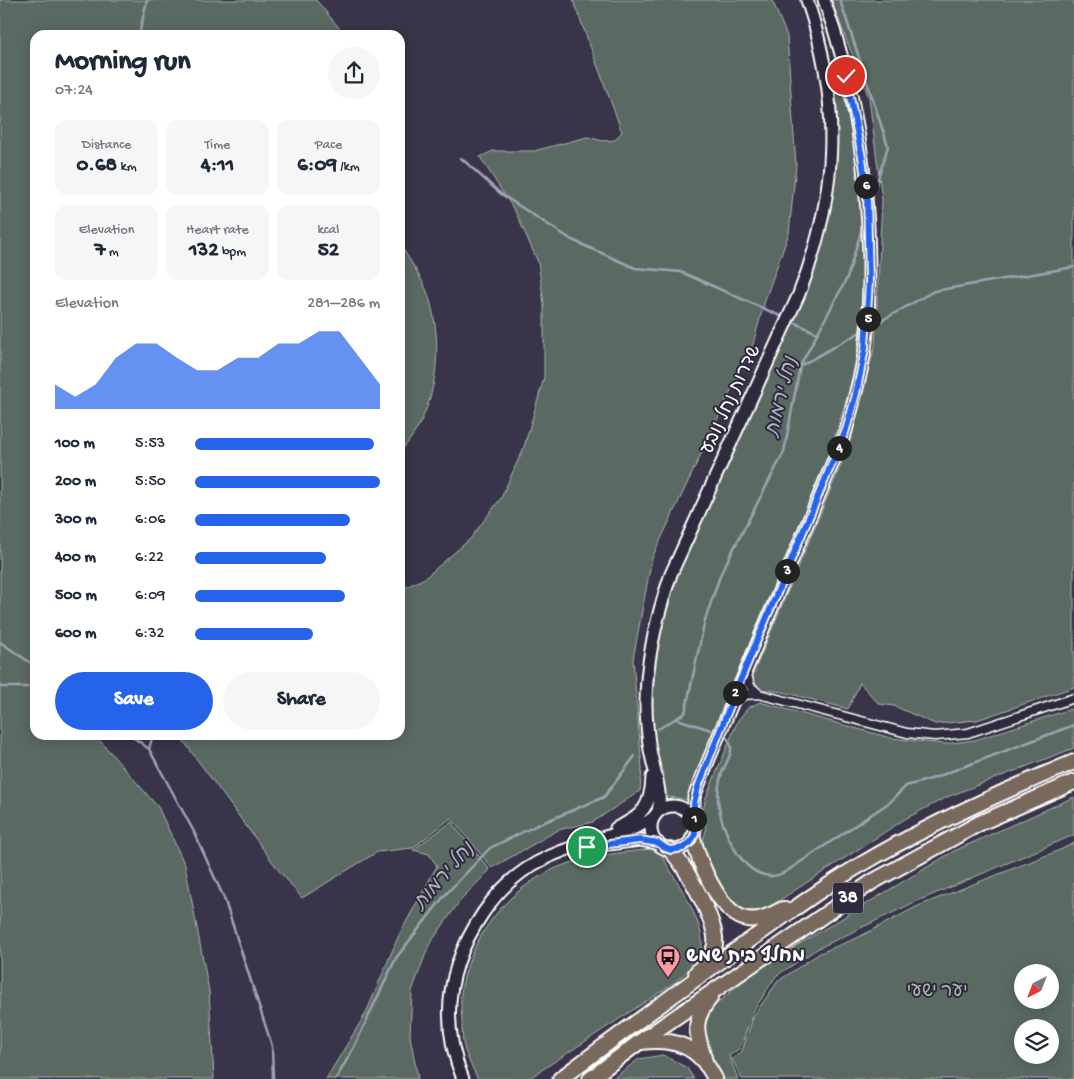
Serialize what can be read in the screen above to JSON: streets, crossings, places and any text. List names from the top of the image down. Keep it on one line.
{"streets":{"highway":["38"],"main road":["שדרות נחל נובע"]},"water":["נחל ירמות"],"parks":["יער ישעי"],"places":{"bus stop":["מחלף בית שמש"]},"north":"bottom left","page":{"heading":["Morning run","07:24"],"stats":[["Distance","0.68 km"],["Time","4:11"],["Pace","6:09 /km"],["Elevation","7 m"],["Heart rate","132 bpm"],["kcal","52"]],"pins":["6","5","4","3","2","1"],"chart":["Elevation","281–286 m"],"list":[{"name":"100 m","note":"5:53"},{"name":"200 m","note":"5:50"},{"name":"300 m","note":"6:06"},{"name":"400 m","note":"6:22"},{"name":"500 m","note":"6:09"},{"name":"600 m","note":"6:32"}],"buttons":["Save","Share"]}}
